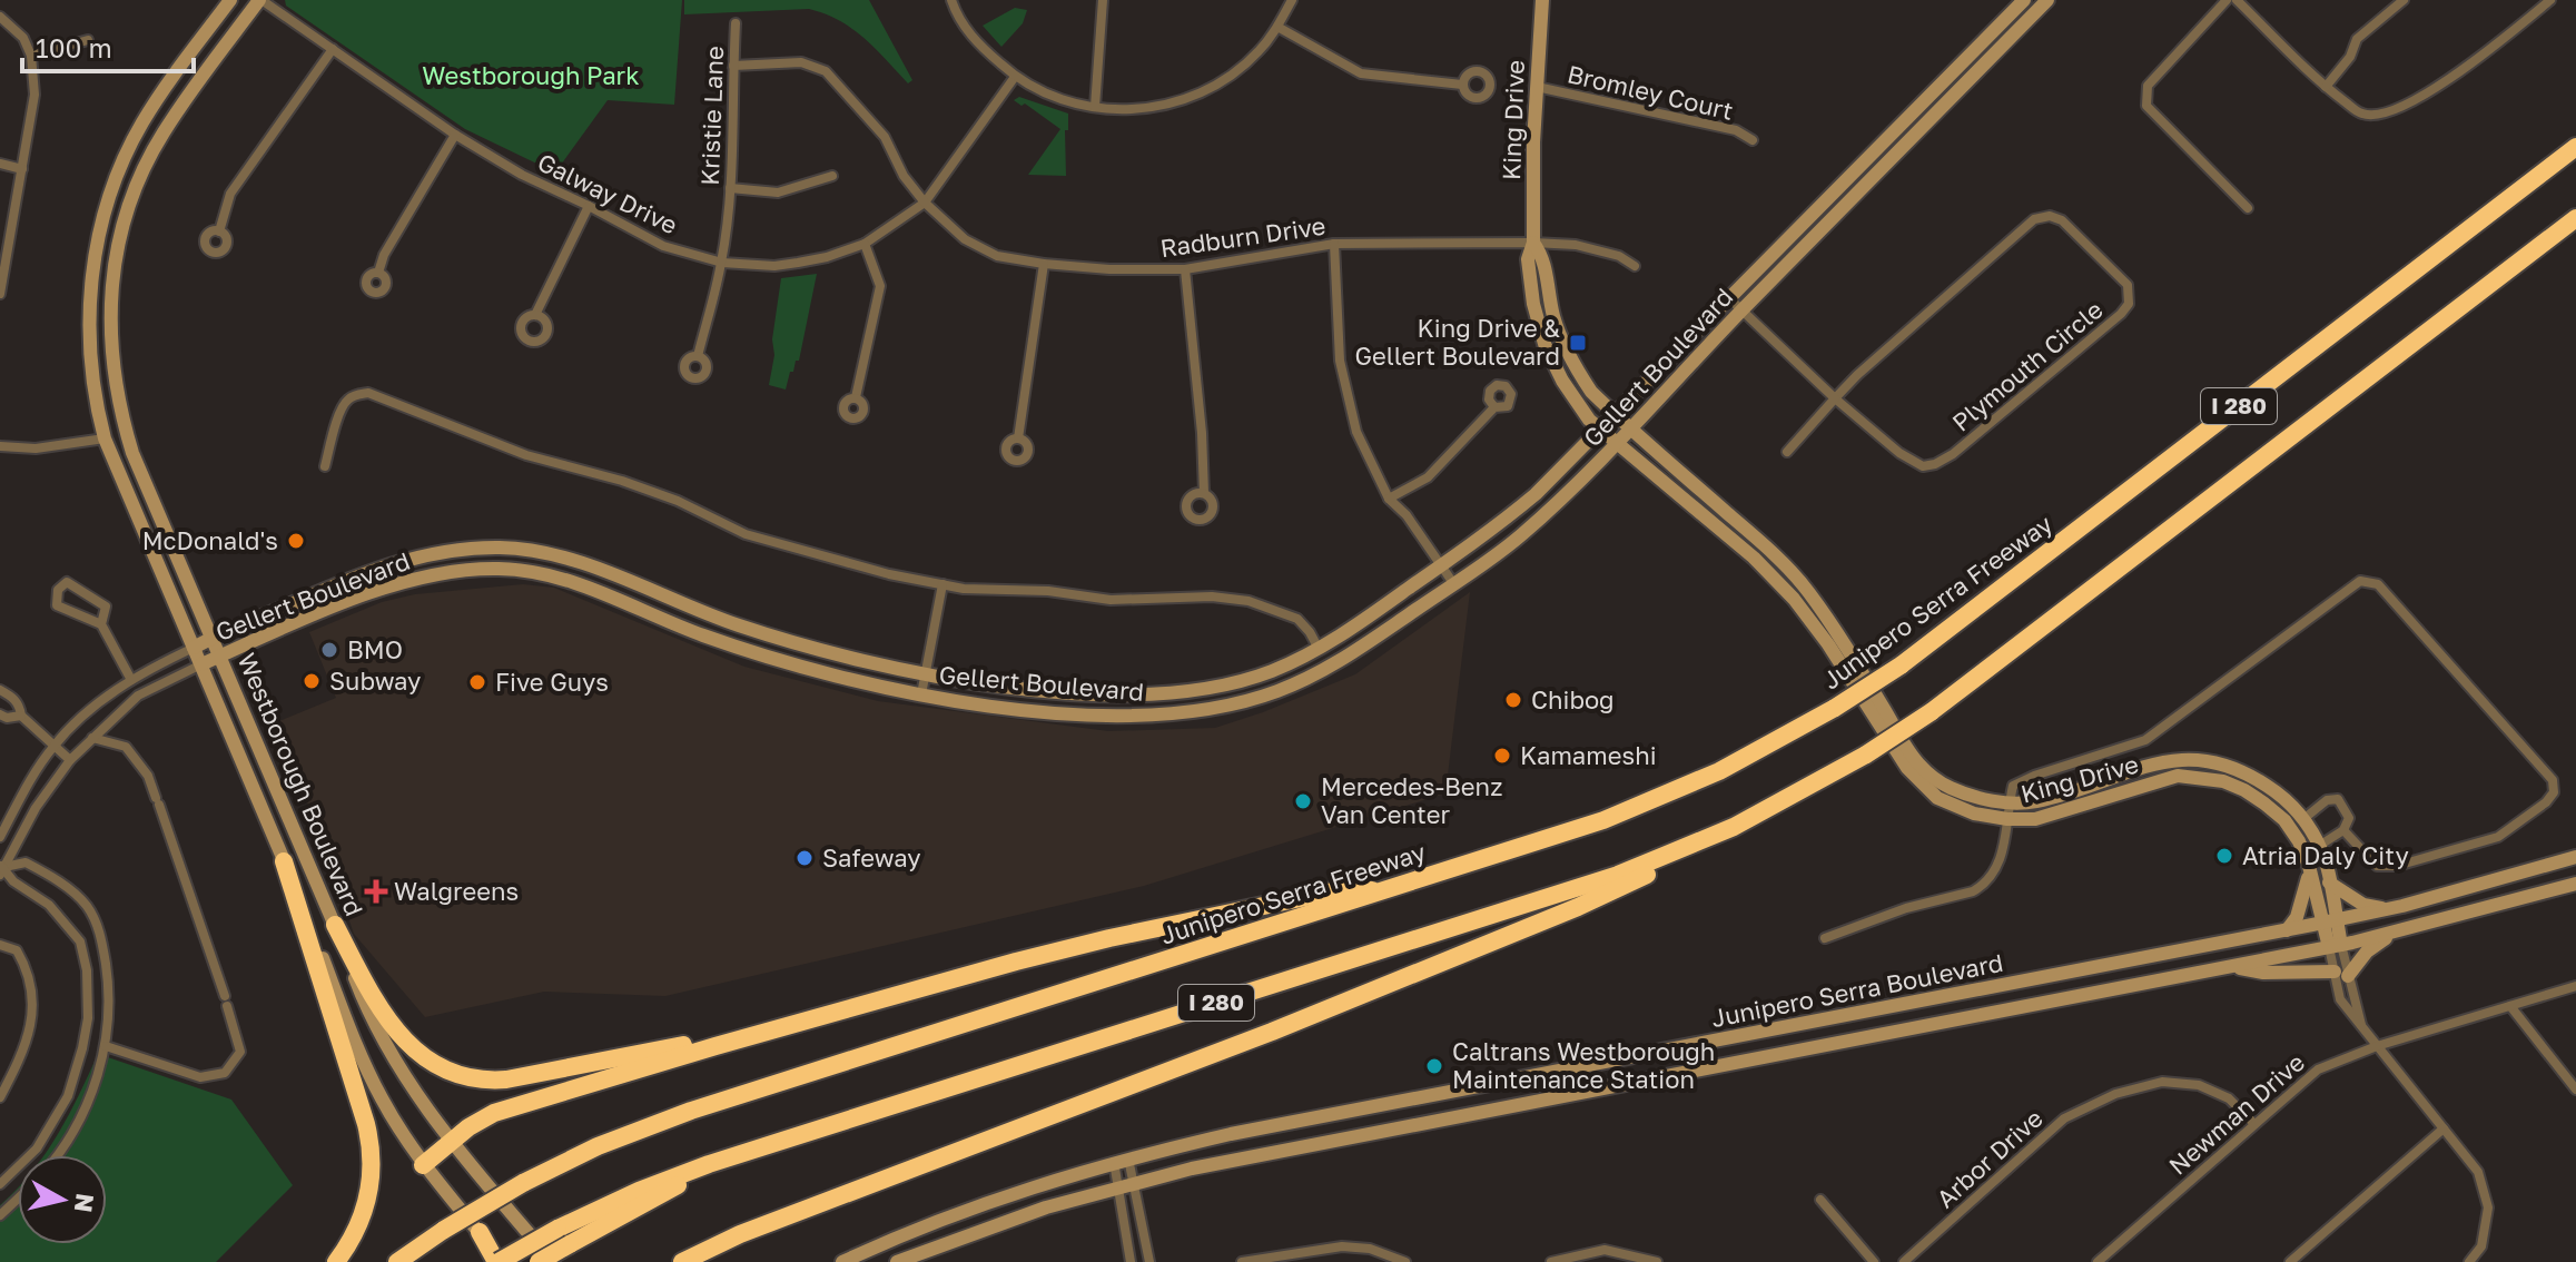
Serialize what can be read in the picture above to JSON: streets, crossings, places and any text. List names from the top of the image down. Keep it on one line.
{"streets":{"highway":["I 280","Junipero Serra Freeway"],"main road":["King Drive","Gellert Boulevard","Westborough Boulevard","Junipero Serra Boulevard"],"street":["Bromley Court","Kristie Lane","Galway Drive","Radburn Drive","Plymouth Circle","Newman Drive","Arbor Drive"]},"crossings":[["Bromley Court","King Drive"],["Kristie Lane","Galway Drive"],["Kristie Lane","Radburn Drive"],["King Drive","Radburn Drive"],["King Drive","Gellert Boulevard"],["King Drive","Junipero Serra Boulevard"],["King Drive","Newman Drive"],["Galway Drive","Radburn Drive"],["Galway Drive","Westborough Boulevard"],["Plymouth Circle","Gellert Boulevard"],["Gellert Boulevard","Westborough Boulevard"],["Newman Drive","Arbor Drive"]],"parks":["Westborough Park"],"places":{"transit":["King Drive & Gellert Boulevard"],"other":["McDonald's","BMO","Subway","Five Guys","Chibog","Kamameshi","Mercedes-Benz Van Center","Atria Daly City","Safeway","Caltrans Westborough Maintenance Station"],"health":["Walgreens"]},"scale_bar":"100 m","north":"right"}
